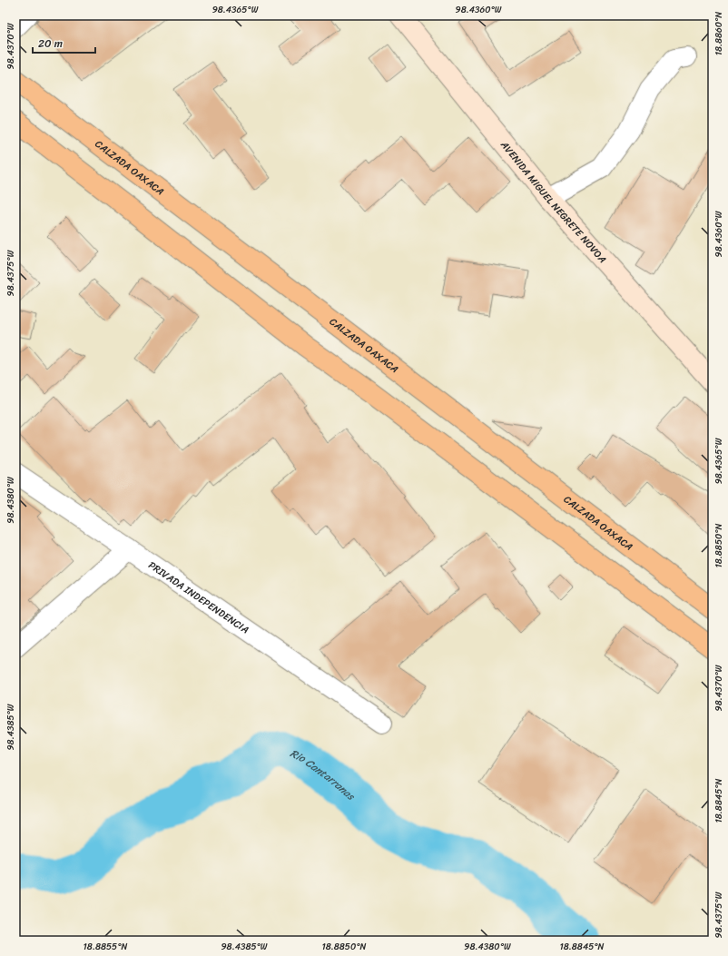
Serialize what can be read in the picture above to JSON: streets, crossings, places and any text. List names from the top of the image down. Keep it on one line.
{"streets":{"main road":["CALZADA OAXACA","AVENIDA MIGUEL NEGRETE NOVOA"],"street":["PRIVADA INDEPENDENCIA"]},"water":["Rio Cantarranas"],"scale_bar":"20 m","coordinates":["98.4365°W","98.4360°W","18.8860°N","98.4370°W","98.4375°W","98.4380°W","18.8850°N","98.4385°W","18.8845°N","18.8855°N"]}
